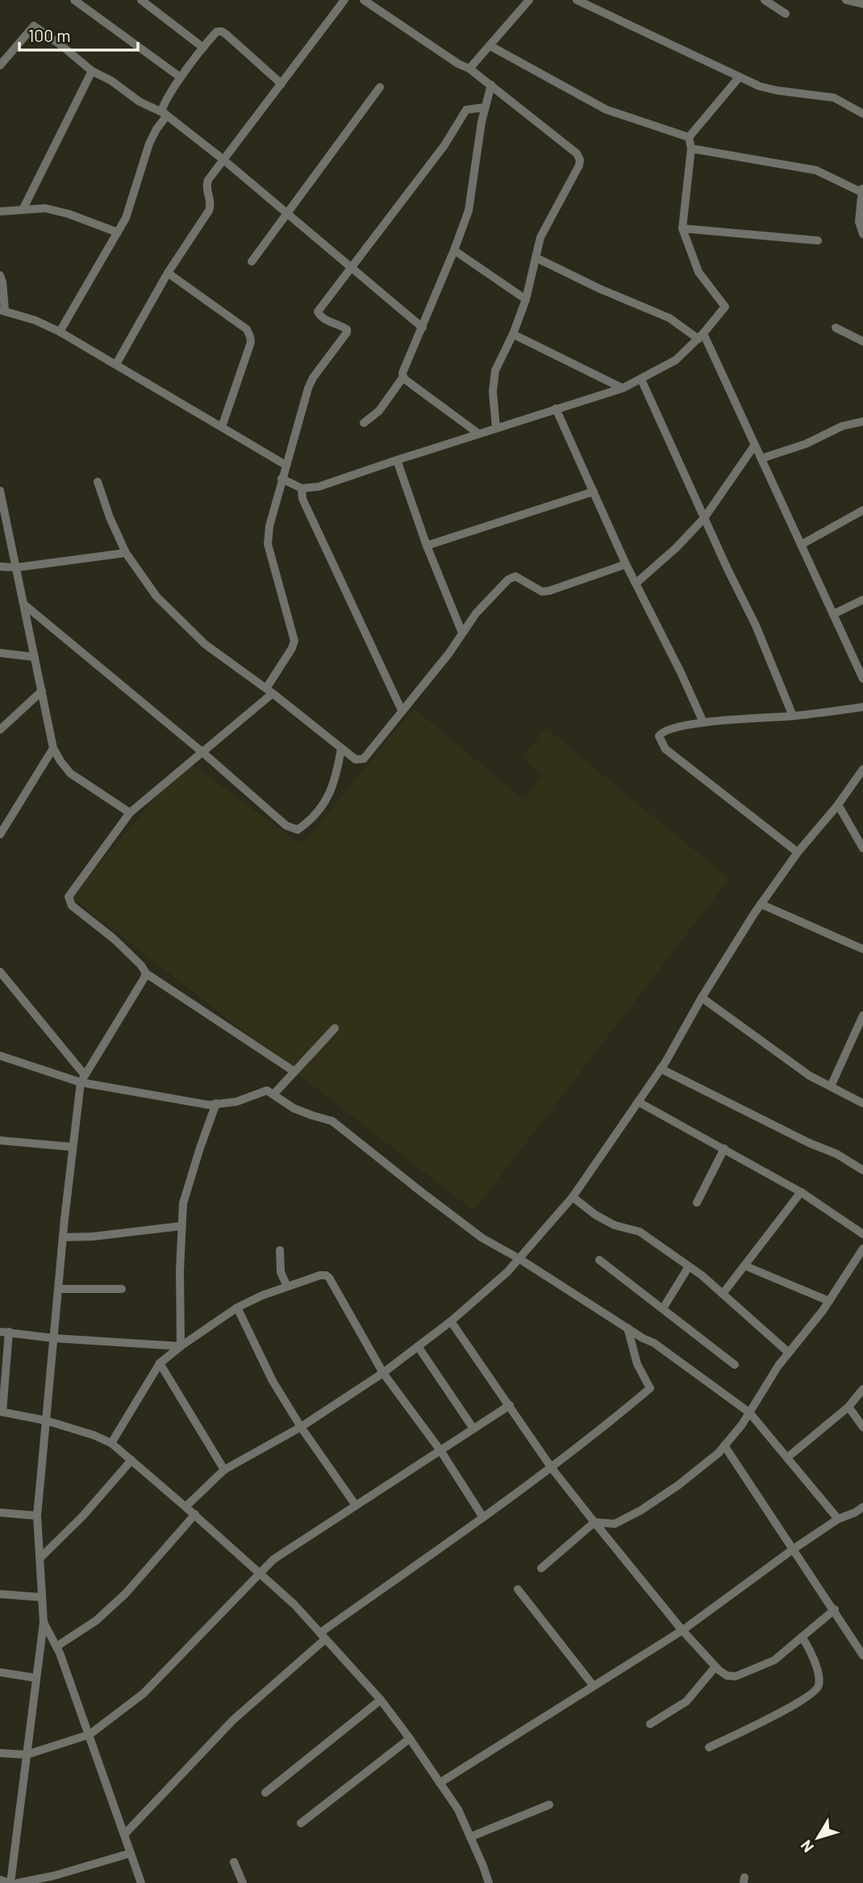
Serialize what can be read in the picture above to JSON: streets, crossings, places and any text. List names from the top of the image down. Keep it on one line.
{"scale_bar":"100 m","north":"bottom left"}
